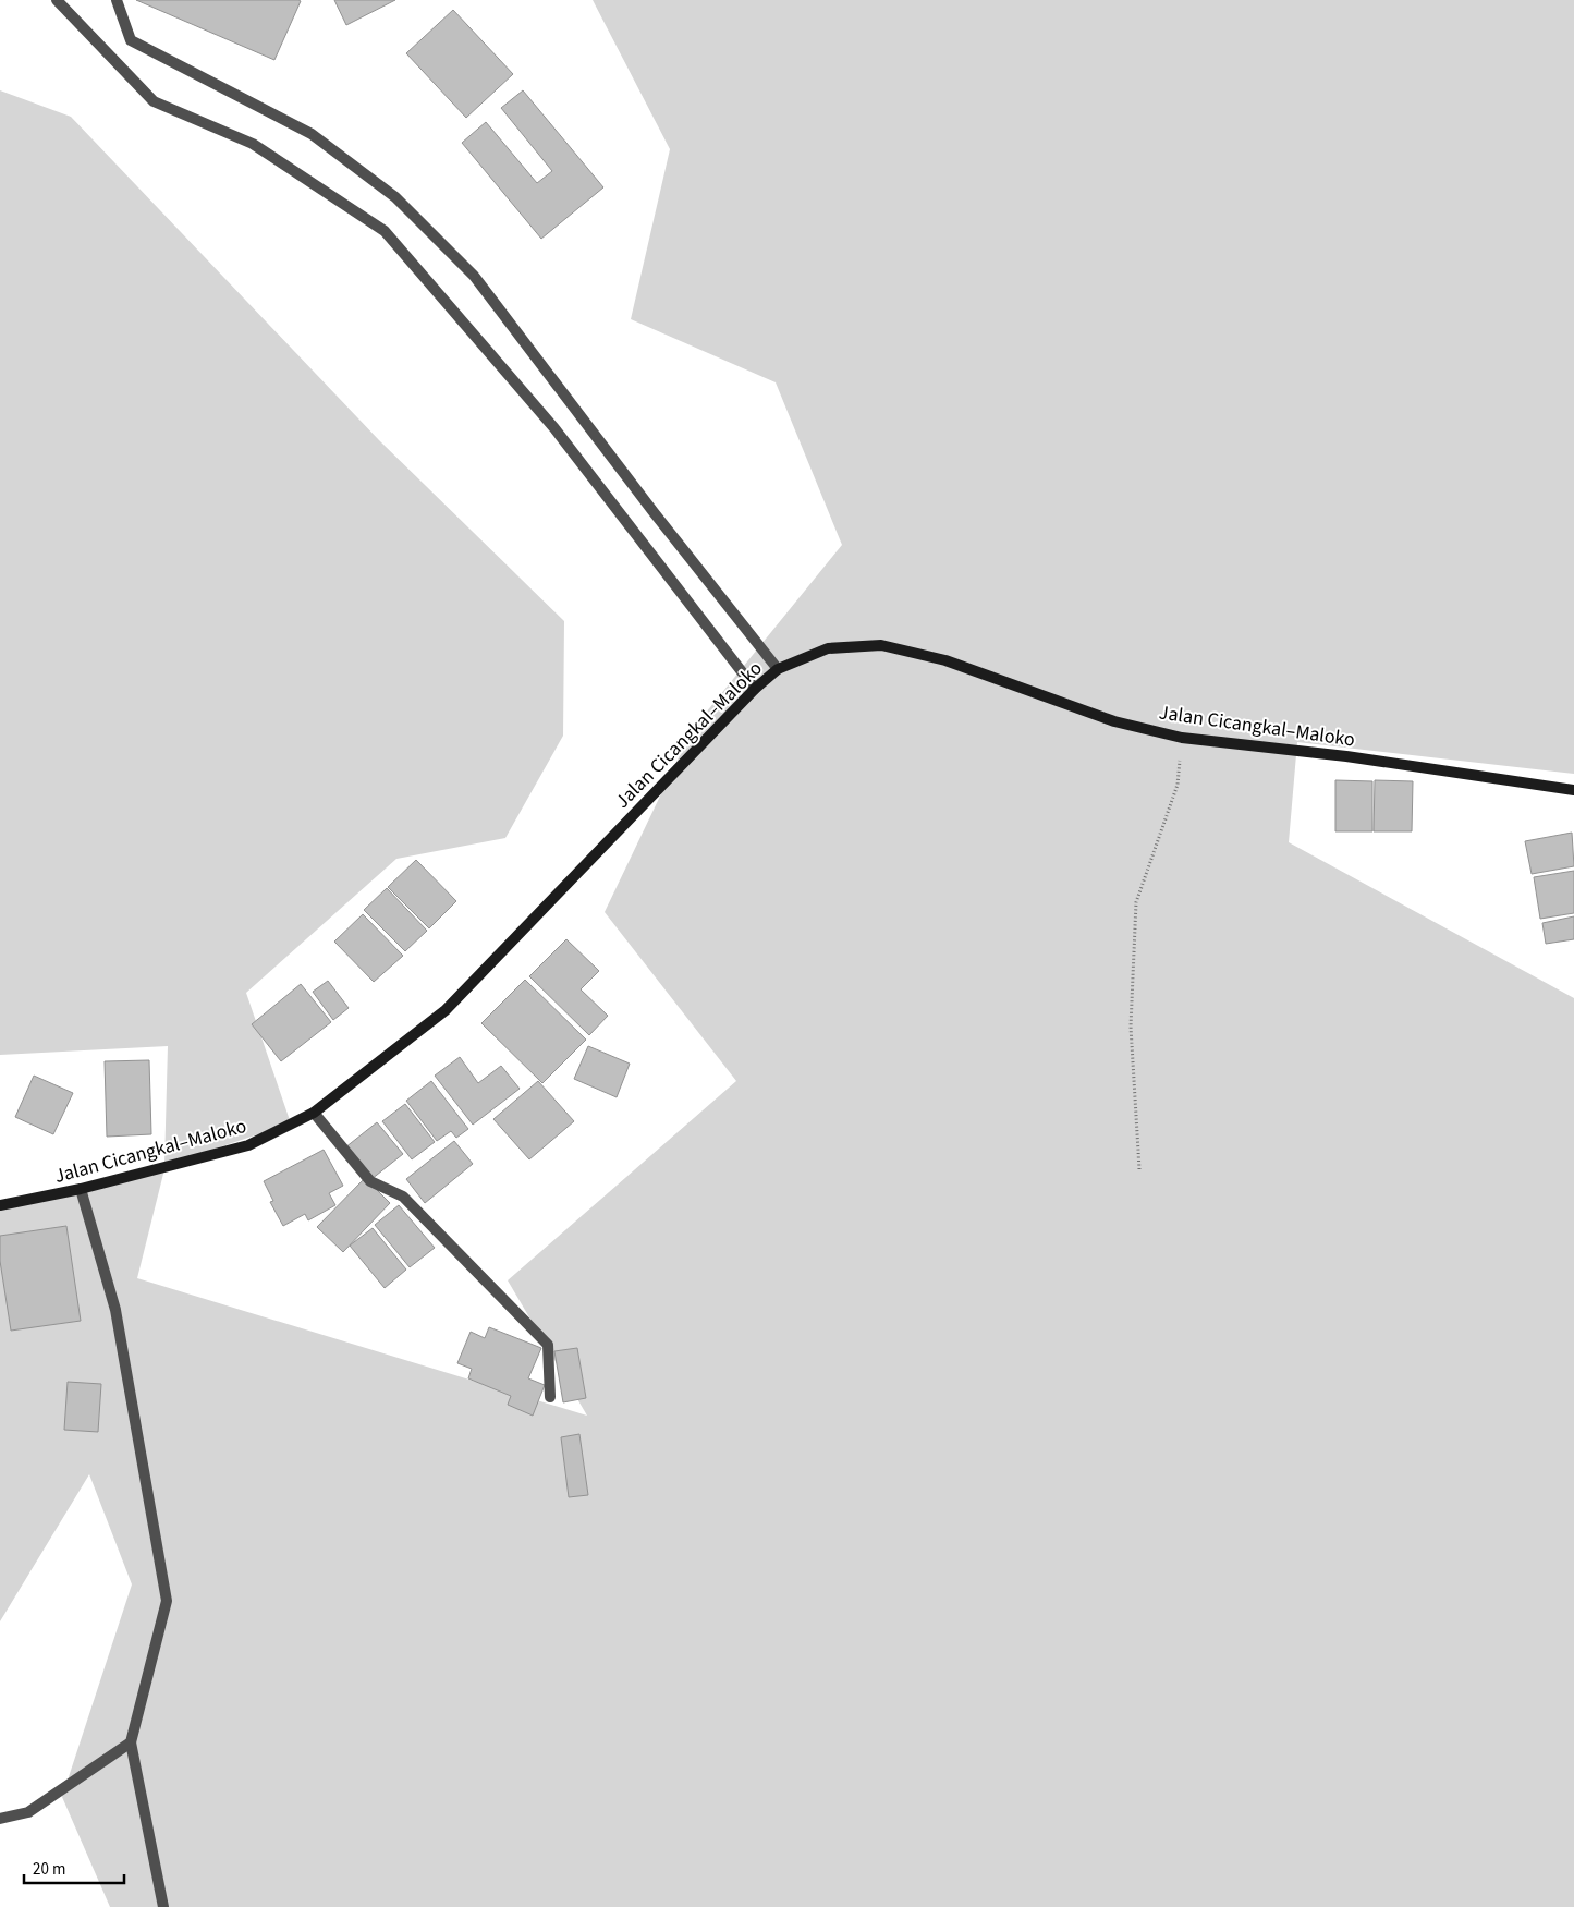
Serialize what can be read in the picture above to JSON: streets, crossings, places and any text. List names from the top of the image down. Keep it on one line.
{"streets":{"street":["Jalan Cicangkal–Maloko"]},"scale_bar":"20 m"}
